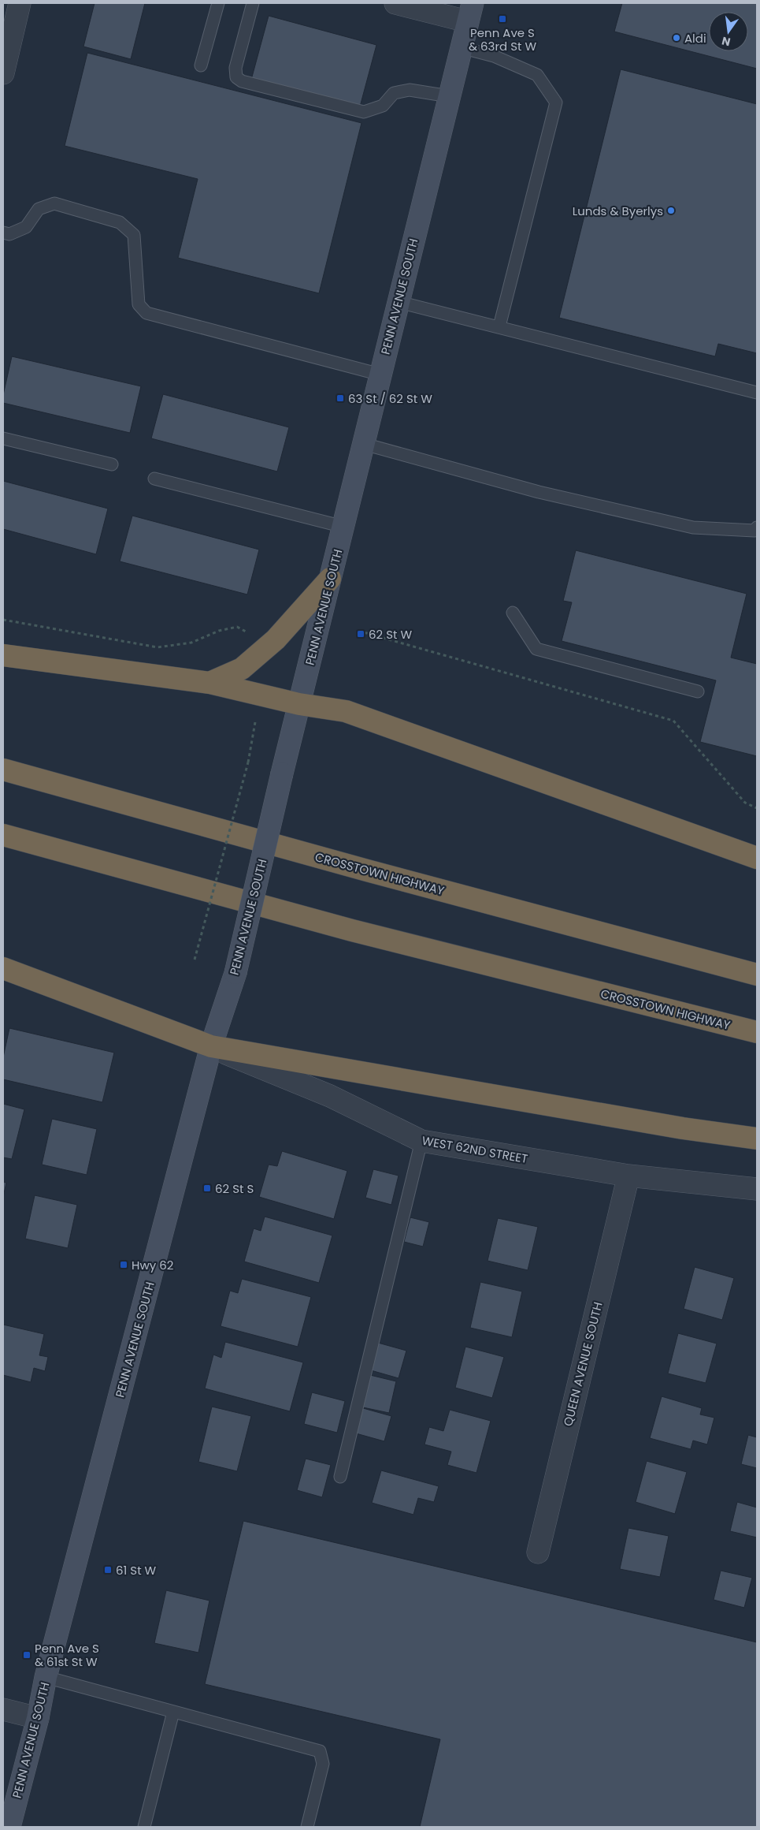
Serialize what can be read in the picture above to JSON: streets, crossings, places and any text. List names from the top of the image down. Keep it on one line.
{"streets":{"highway":["CROSSTOWN HIGHWAY"],"main road":["PENN AVENUE SOUTH"],"street":["WEST 62ND STREET","QUEEN AVENUE SOUTH"]},"crossings":[["PENN AVENUE SOUTH","WEST 62ND STREET"],["WEST 62ND STREET","QUEEN AVENUE SOUTH"]],"places":{"transit":["Penn Ave S & 63rd St W","63 St / 62 St W","62 St W","62 St S","Hwy 62","61 St W","Penn Ave S & 61st St W"],"other":["Aldi","Lunds & Byerlys"]},"north":"bottom"}
